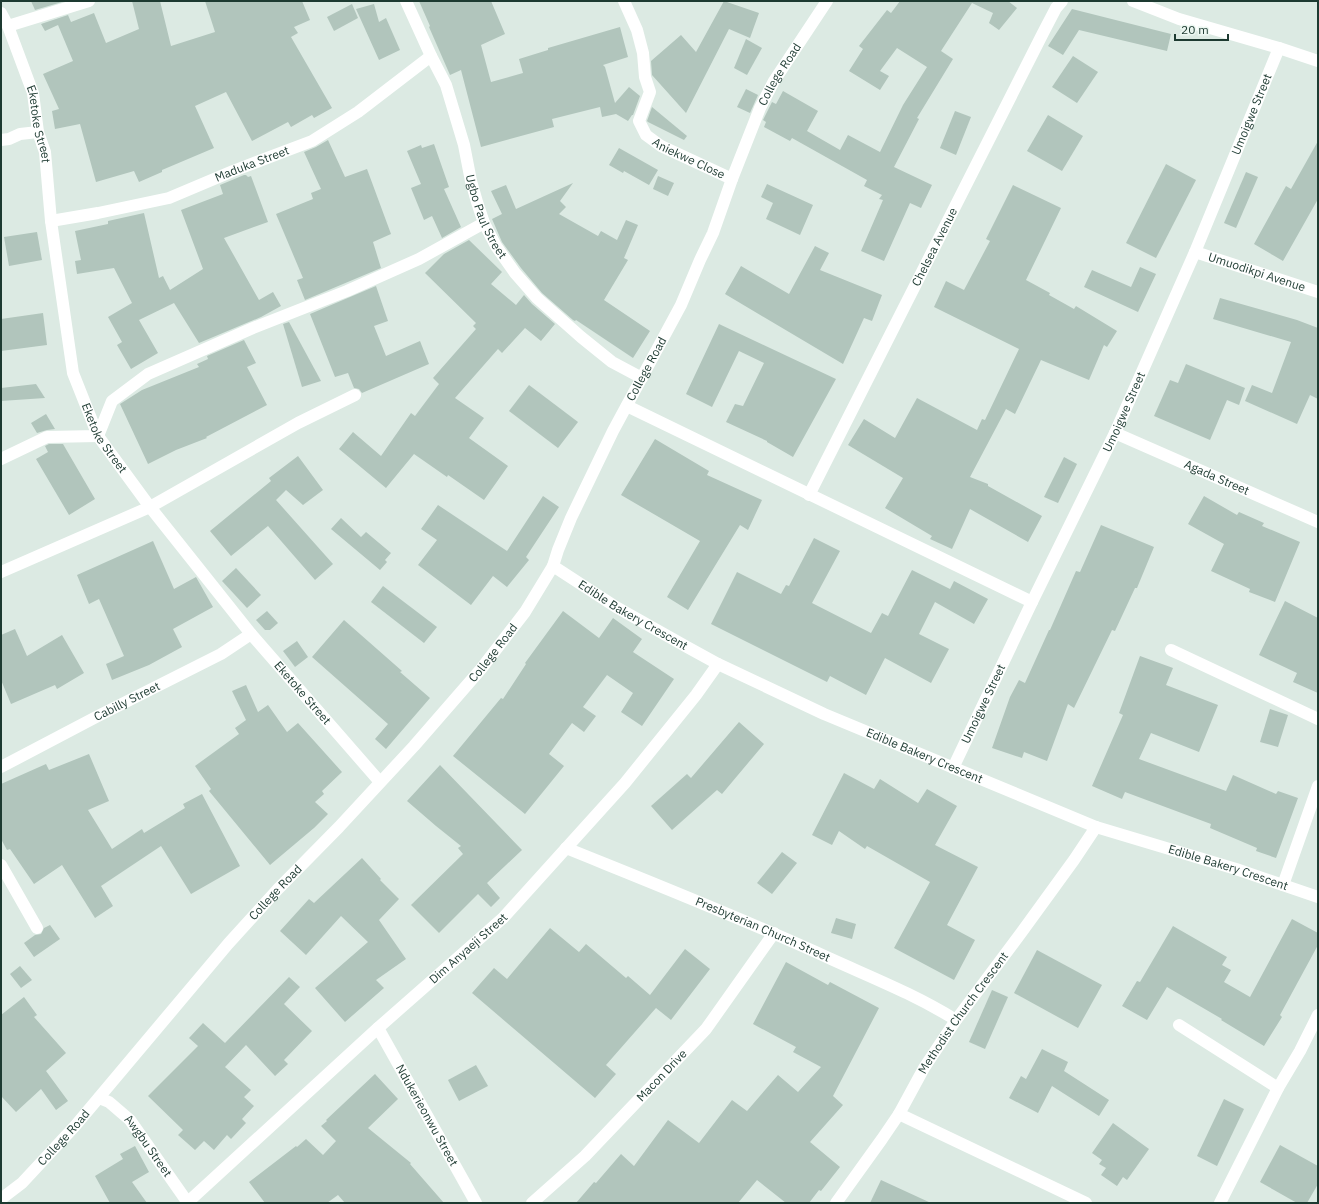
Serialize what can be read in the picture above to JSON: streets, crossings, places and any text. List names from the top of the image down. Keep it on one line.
{"streets":{"street":["College Road","Umoigwe Street","Eketoke Street","Aniekwe Close","Maduka Street","Ugbo Paul Street","Chelsea Avenue","Umuodikpi Avenue","Agada Street","Edible Bakery Crescent","Cabilly Street","Presbyterian Church Street","Dim Anyaeji Street","Methodist Church Crescent","Macon Drive","Ndukerieonwu Street","Awgbu Street"]},"crossings":[["College Road","Eketoke Street"],["College Road","Aniekwe Close"],["College Road","Ugbo Paul Street"],["College Road","Edible Bakery Crescent"],["College Road","Awgbu Street"],["Umoigwe Street","Umuodikpi Avenue"],["Umoigwe Street","Agada Street"],["Umoigwe Street","Edible Bakery Crescent"],["Eketoke Street","Maduka Street"],["Eketoke Street","Cabilly Street"],["Maduka Street","Ugbo Paul Street"],["Edible Bakery Crescent","Dim Anyaeji Street"],["Edible Bakery Crescent","Methodist Church Crescent"],["Presbyterian Church Street","Dim Anyaeji Street"],["Presbyterian Church Street","Methodist Church Crescent"],["Presbyterian Church Street","Macon Drive"],["Dim Anyaeji Street","Ndukerieonwu Street"],["Dim Anyaeji Street","Awgbu Street"]],"scale_bar":"20 m"}
